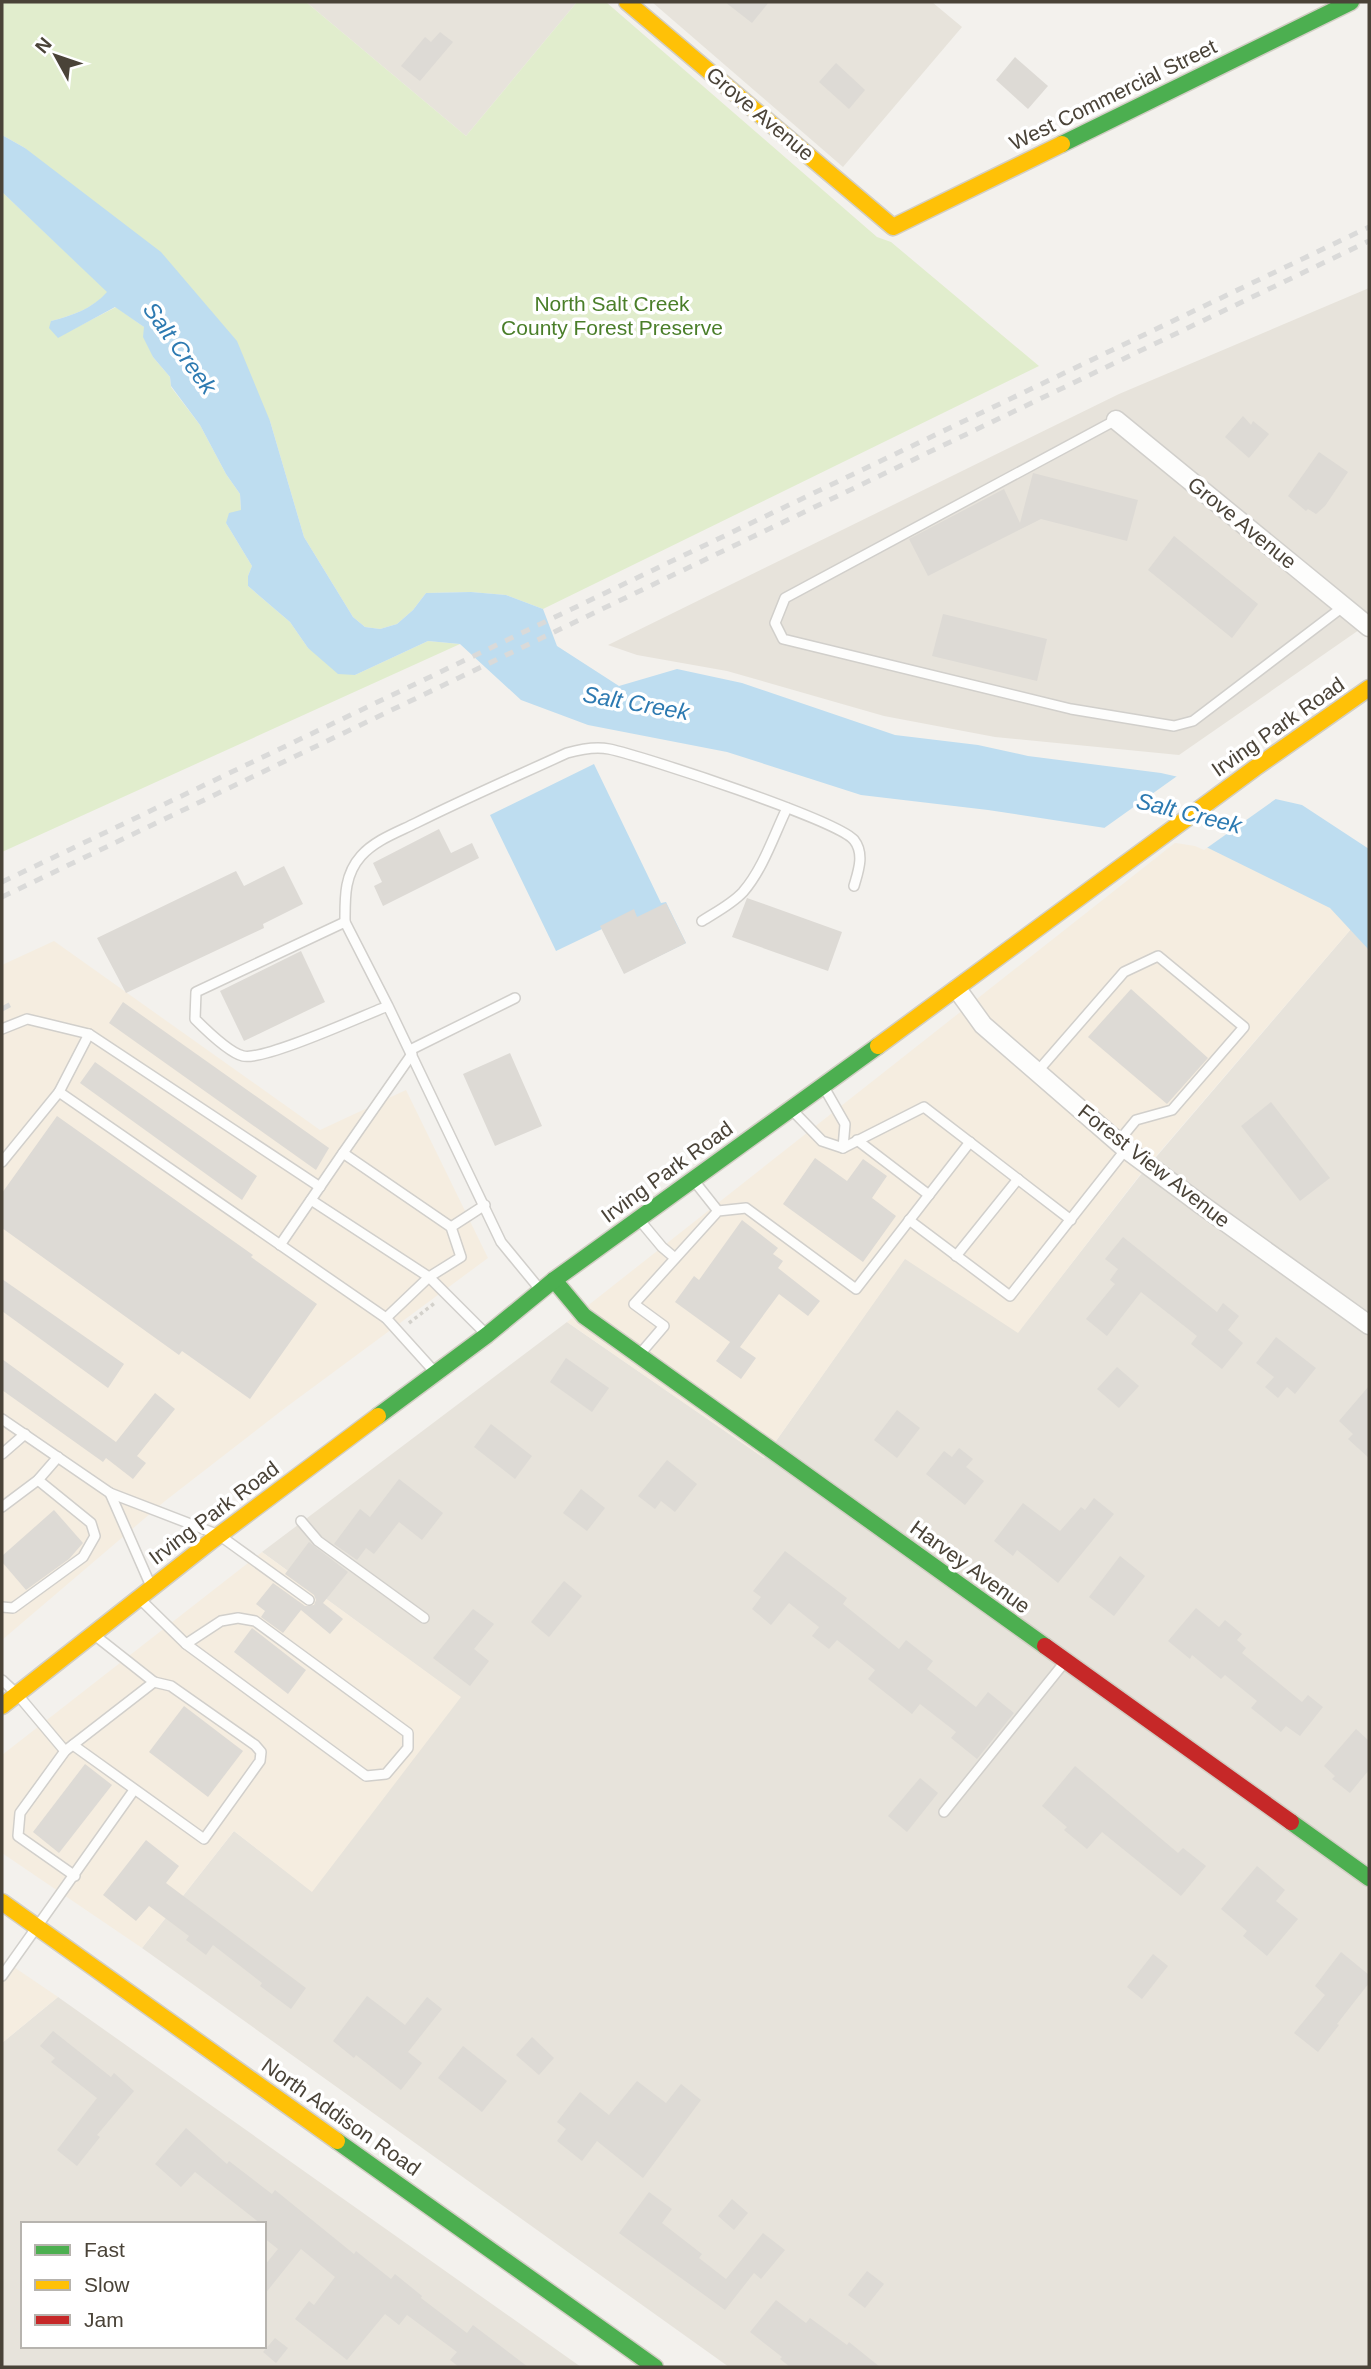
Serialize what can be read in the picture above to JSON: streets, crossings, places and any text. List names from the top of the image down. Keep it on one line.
{"streets":{"street":["West Commercial Street","Grove Avenue","Irving Park Road","Forest View Avenue","Harvey Avenue","North Addison Road"]},"crossings":[["West Commercial Street","Grove Avenue"],["Irving Park Road","Forest View Avenue"],["Irving Park Road","Harvey Avenue"]],"water":["Salt Creek"],"parks":["North Salt Creek County Forest Preserve"],"legend":["Fast","Slow","Jam"],"north":"top left"}
